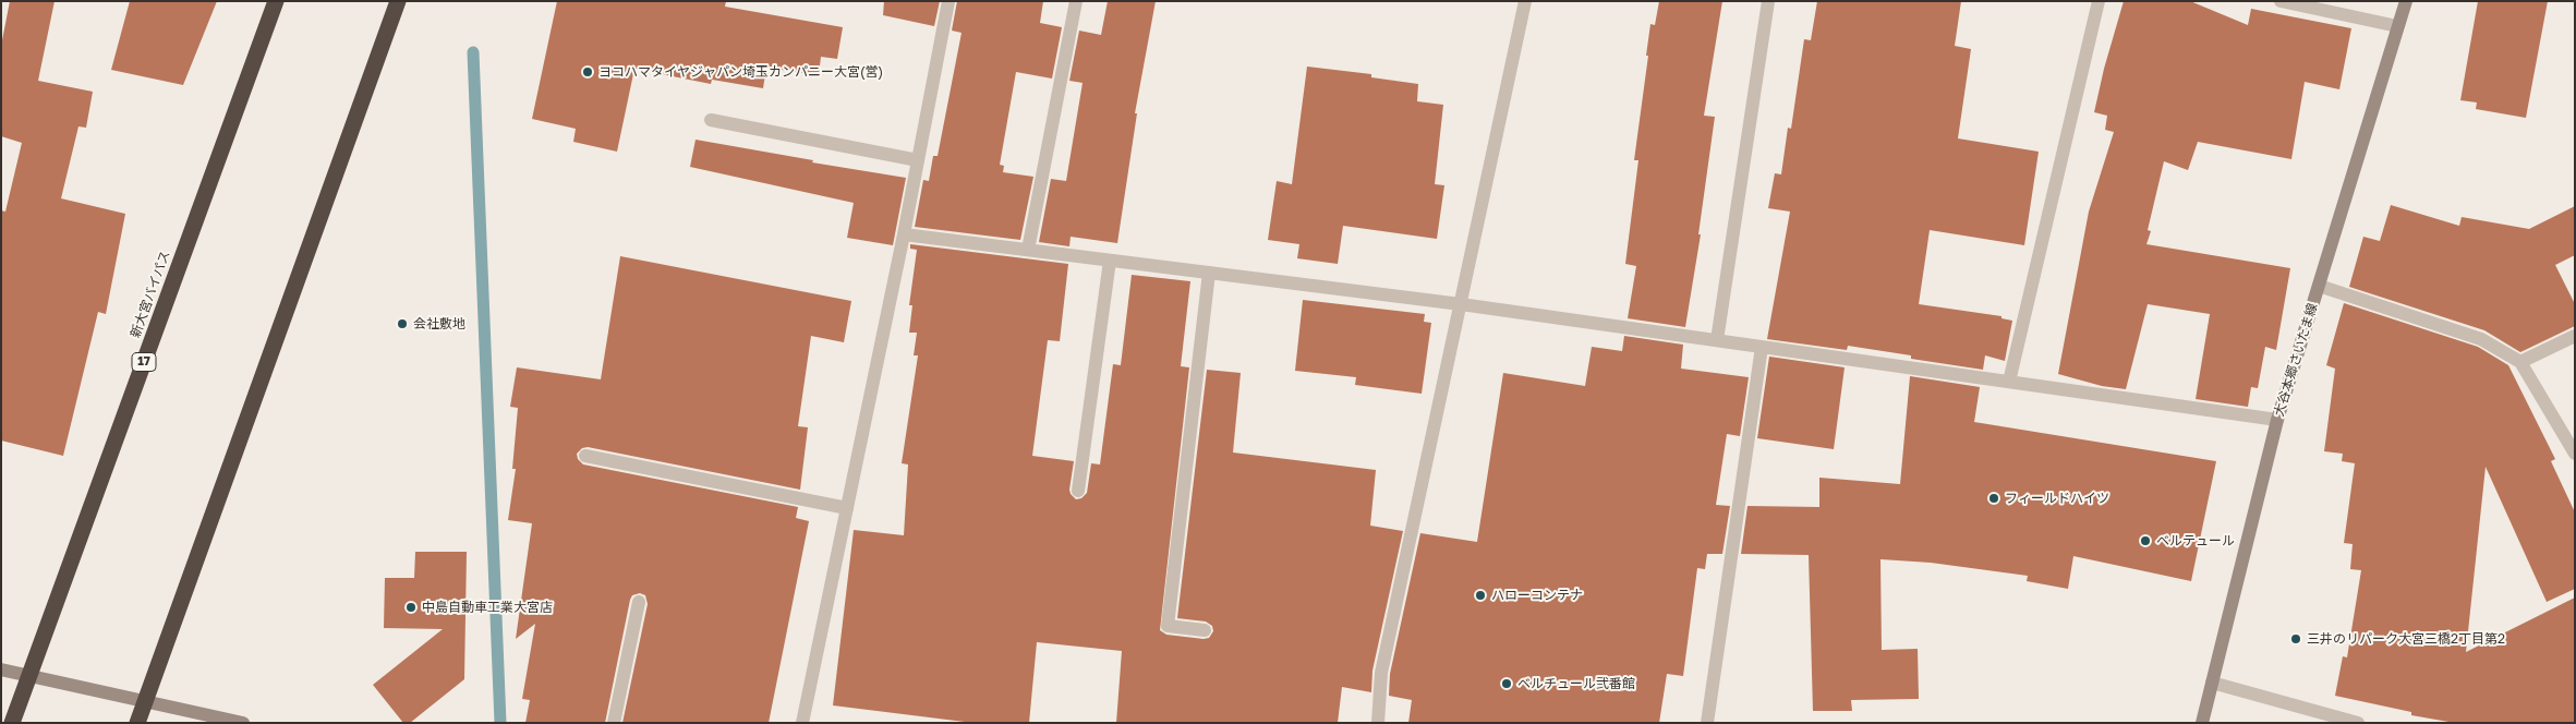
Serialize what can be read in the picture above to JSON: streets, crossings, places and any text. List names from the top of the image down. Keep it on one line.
{"streets":{"highway":["新大宮バイパス","17"],"main road":["大谷本郷さいたま線"]},"places":["ヨコハマタイヤジャパン埼玉カンパニー大宮(営)","会社敷地","フィールドハイツ","ベルテュール","ハローコンテナ","中島自動車工業大宮店","三井のリパーク大宮三橋2丁目第2","ベルチュール弐番館"]}
